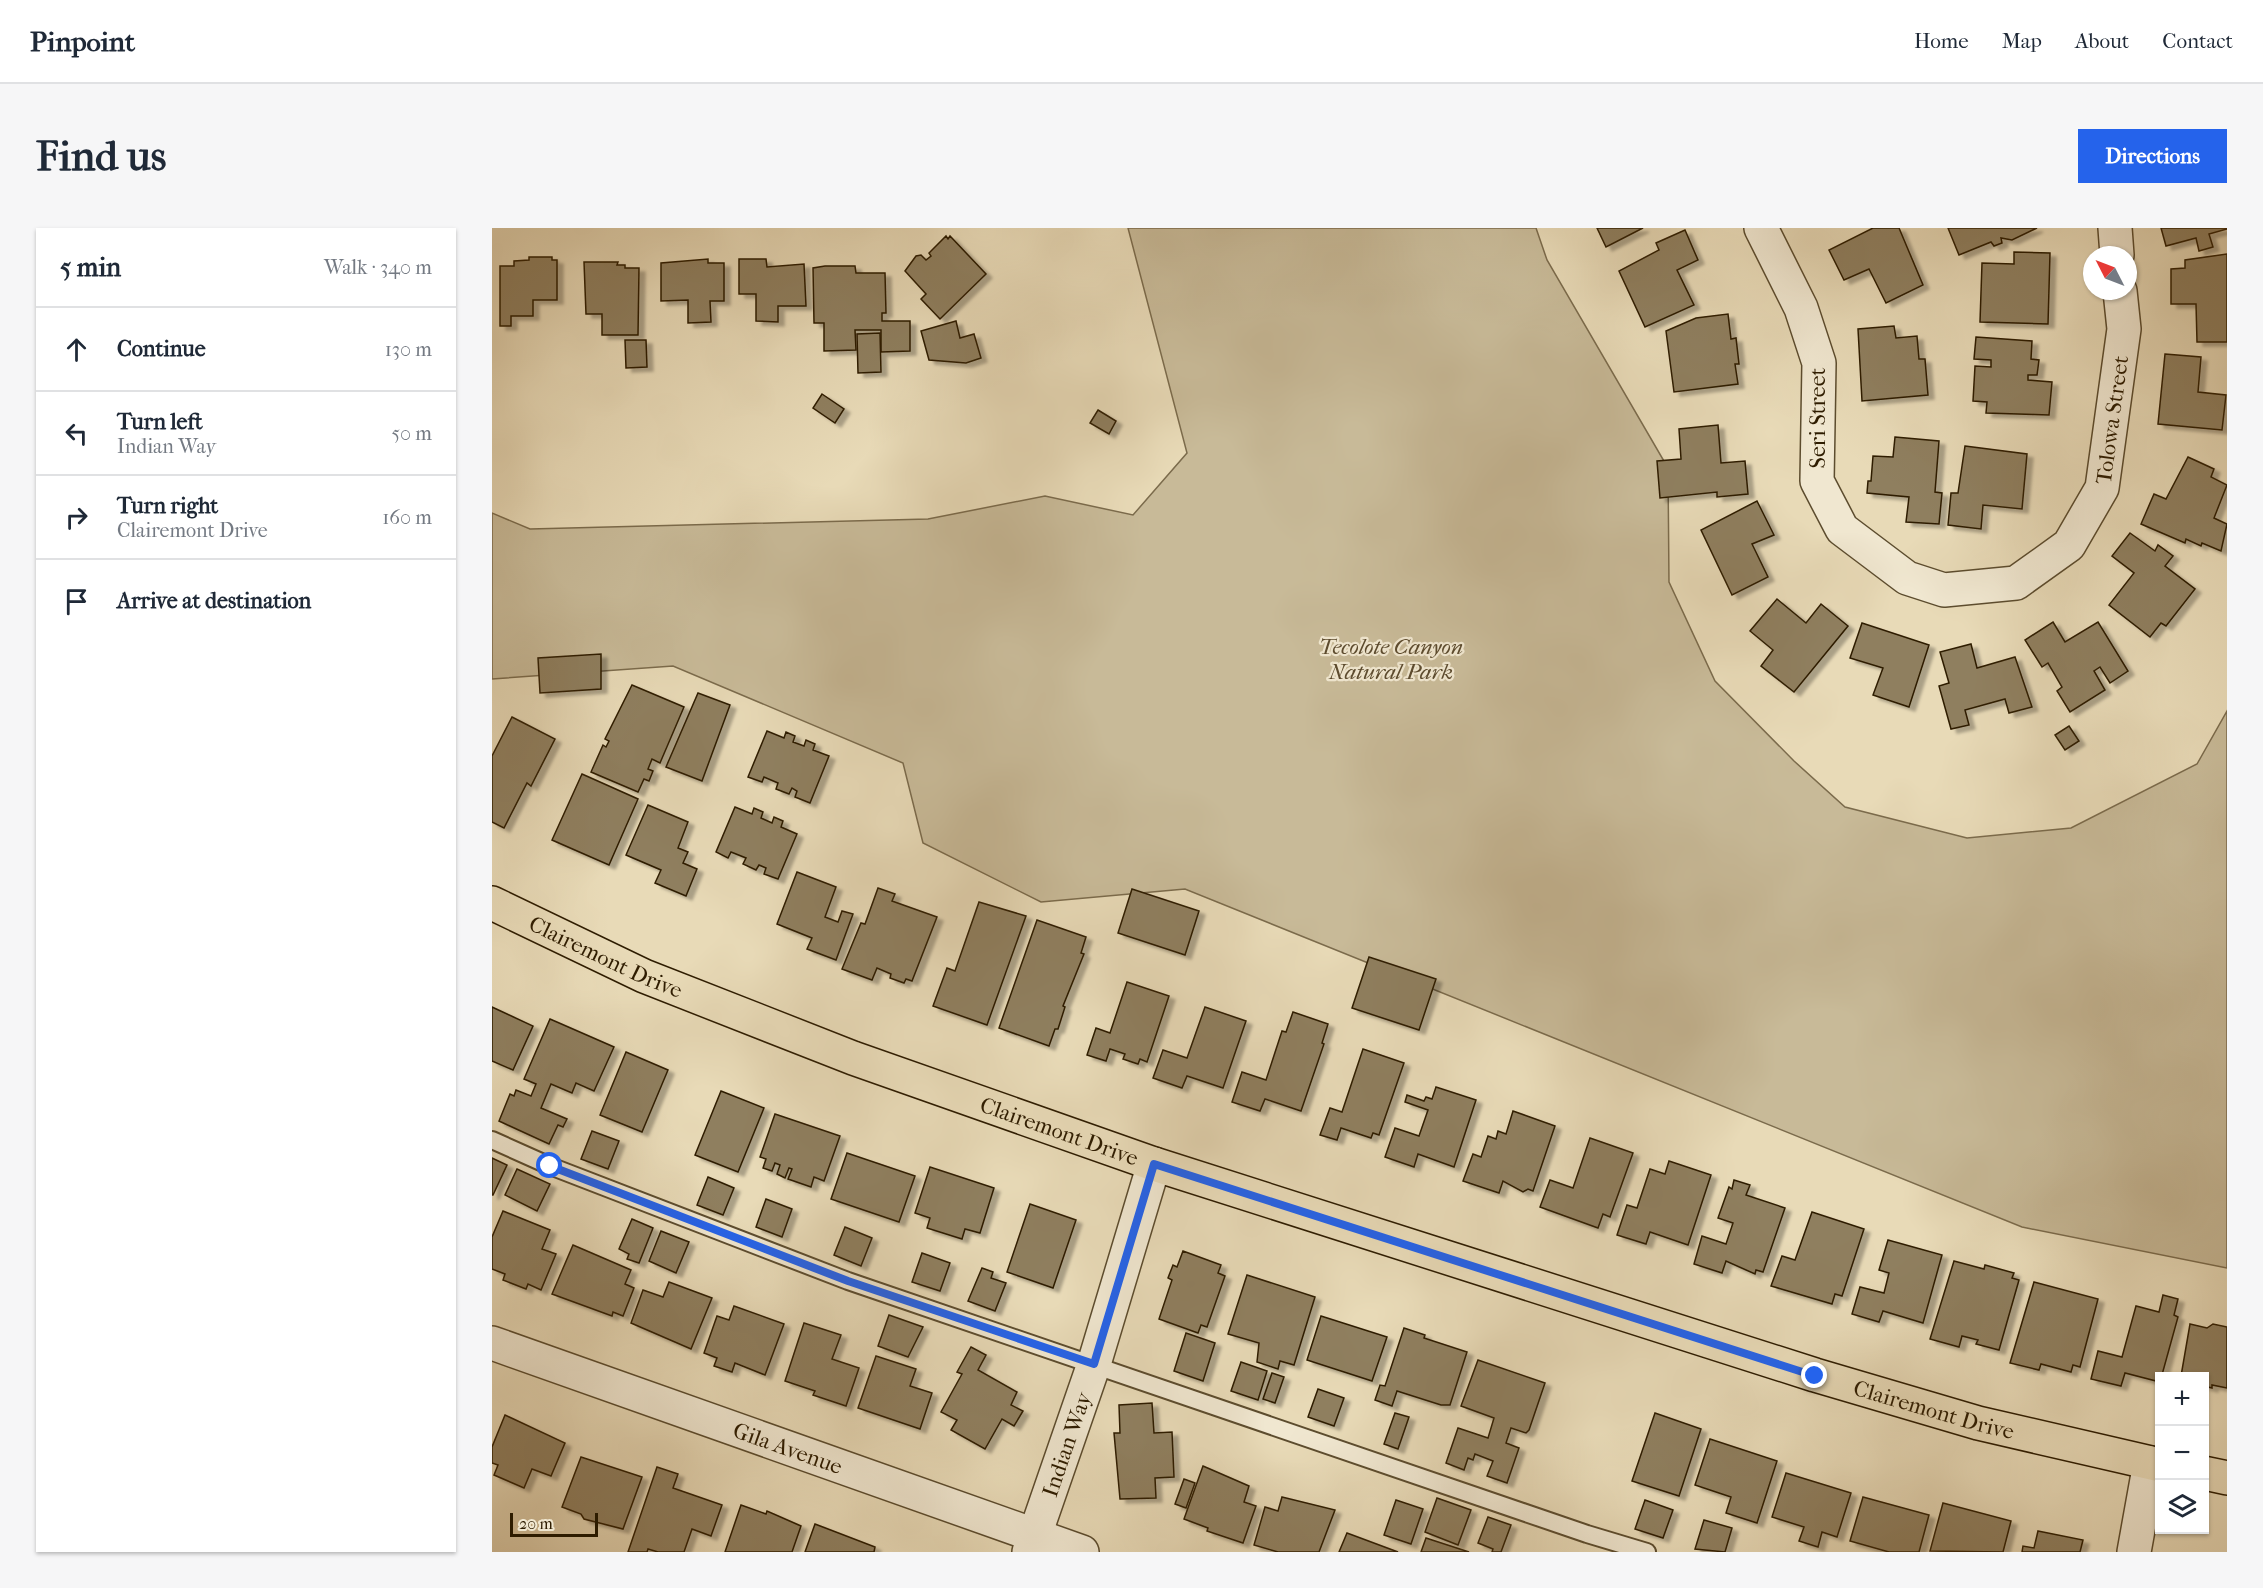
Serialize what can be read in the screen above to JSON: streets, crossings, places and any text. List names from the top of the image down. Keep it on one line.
{"streets":{"main road":["Clairemont Drive"],"street":["Seri Street","Tolowa Street","Indian Way","Gila Avenue"]},"crossings":[["Seri Street","Tolowa Street"],["Clairemont Drive","Indian Way"],["Indian Way","Gila Avenue"]],"parks":["Tecolote Canyon Natural Park"],"scale_bar":"20 m","north":"top left","page":{"header":"Pinpoint","nav":["Home","Map","About","Contact"],"buttons":"Directions","title":"Find us","heading":["5 min","Walk · 340 m"],"list":[["Continue","130 m"],["Turn left","Indian Way","50 m"],["Turn right","Clairemont Drive","160 m"],"Arrive at destination"],"map_buttons":["+","−"],"scale":"20 m"}}
